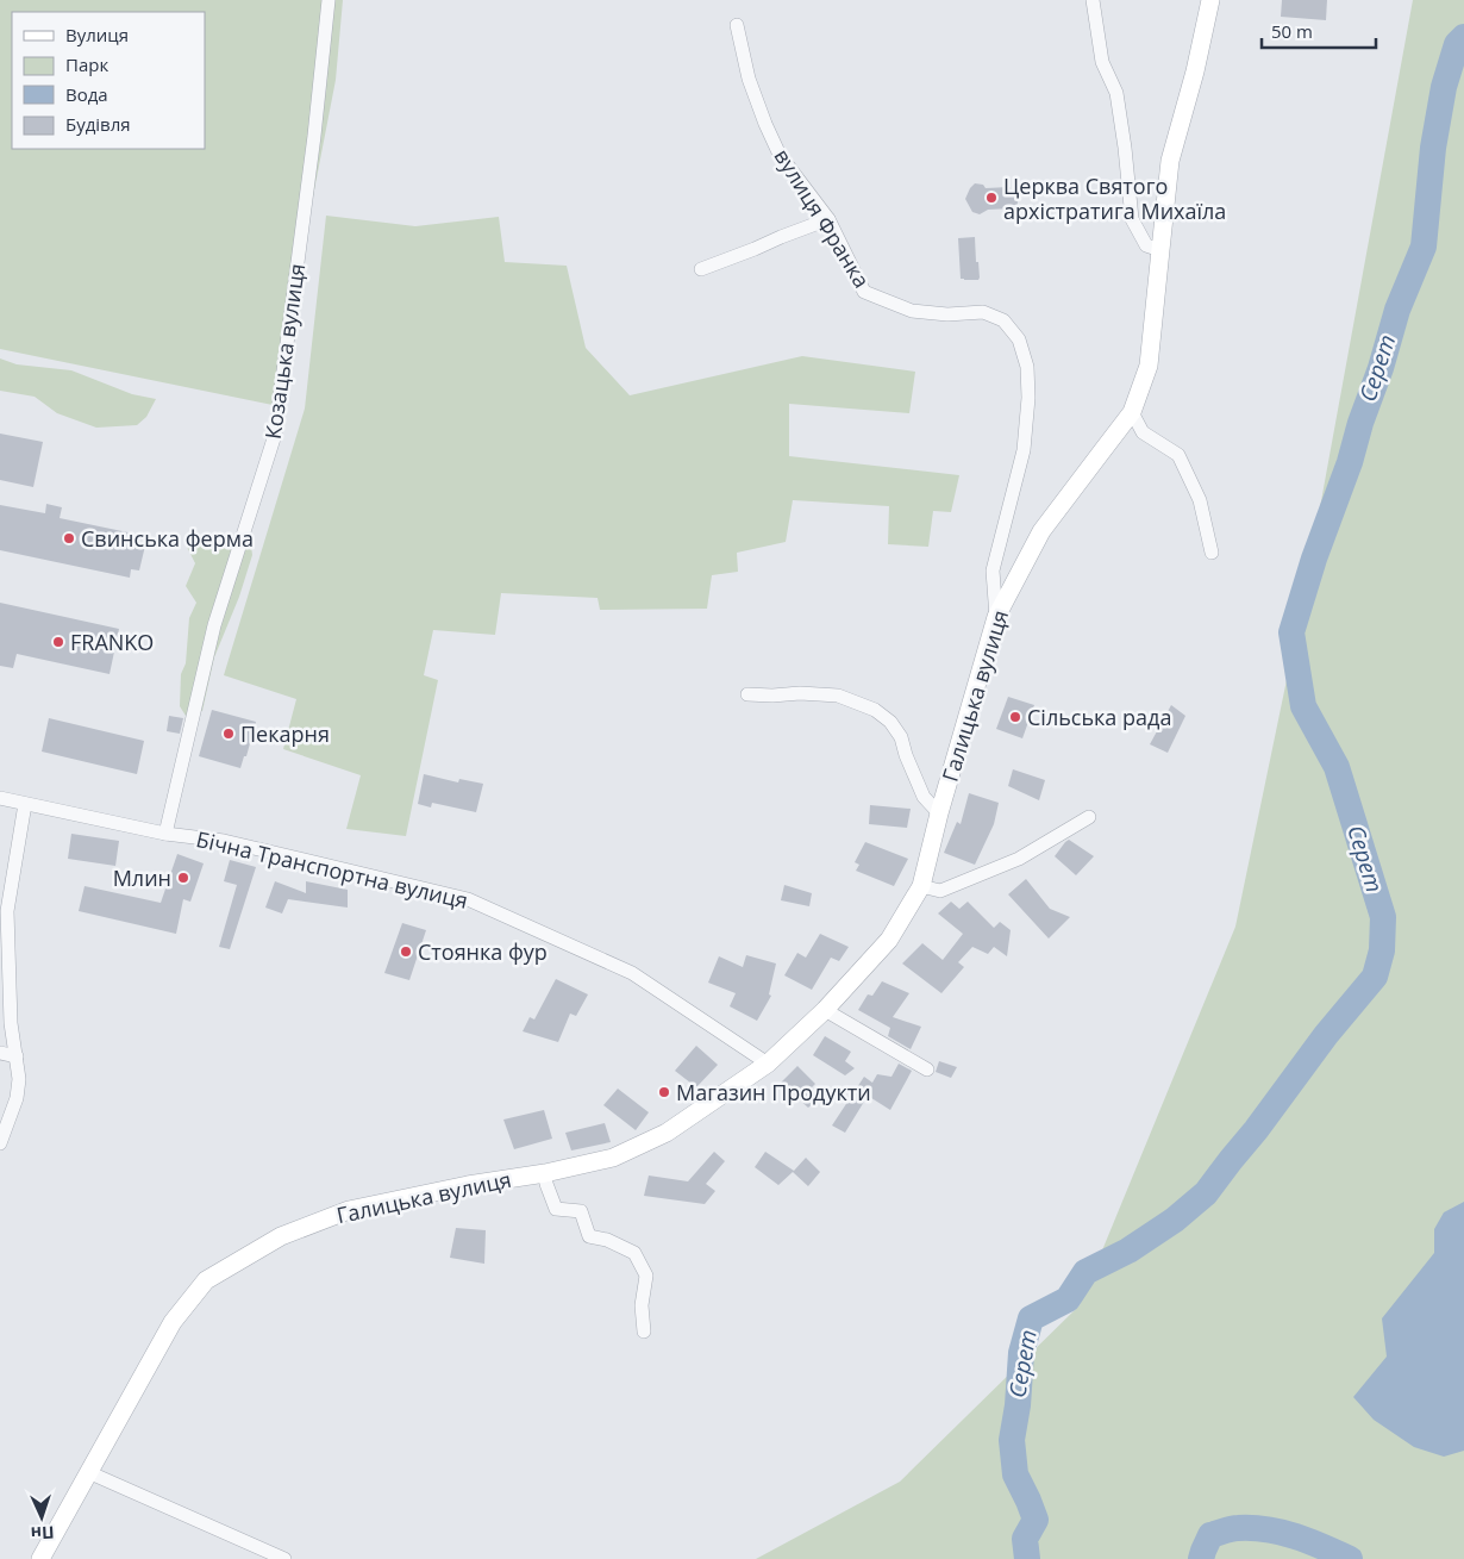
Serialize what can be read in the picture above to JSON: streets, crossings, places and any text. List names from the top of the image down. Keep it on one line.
{"streets":{"main road":["Галицька вулиця"],"street":["вулиця Франка","Козацька вулиця","Бічна Транспортна вулиця"]},"crossings":[["вулиця Франка","Галицька вулиця"],["Козацька вулиця","Бічна Транспортна вулиця"],["Галицька вулиця","Бічна Транспортна вулиця"]],"water":["Серет"],"places":["Церква Святого архістратига Михаїла","Свинська ферма","FRANKO","Сільська рада","Пекарня","Млин","Стоянка фур","Магазин Продукти"],"legend":["Вулиця","Парк","Вода","Будівля"],"scale_bar":"50 m","north":"bottom"}
